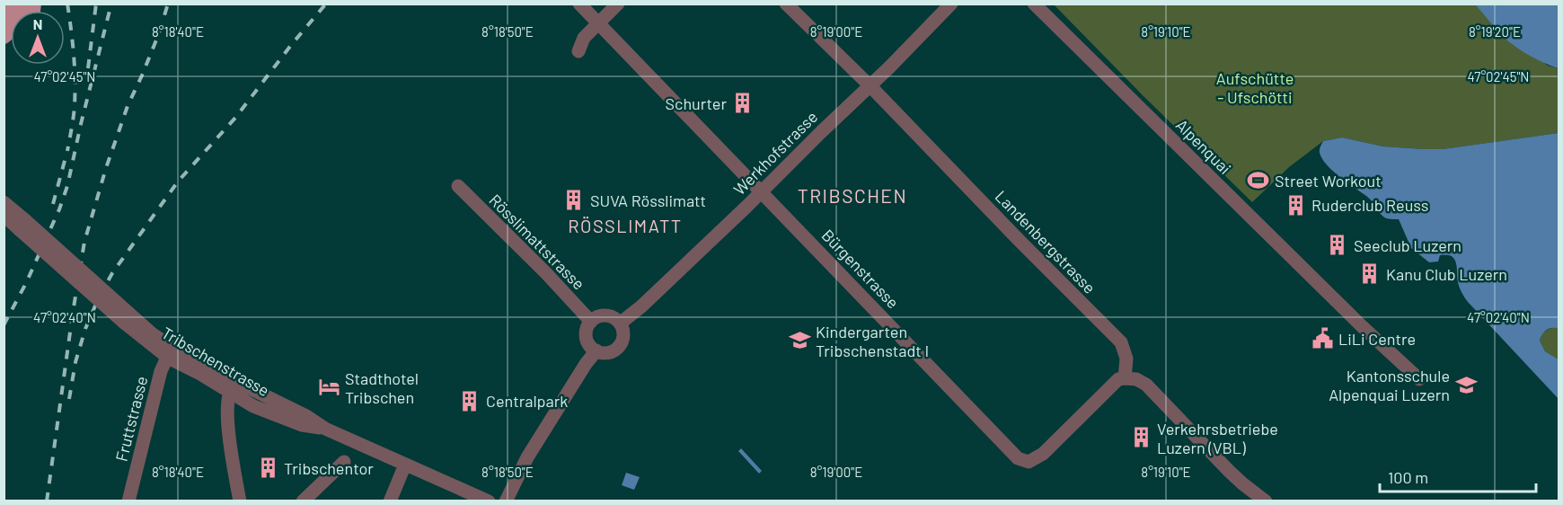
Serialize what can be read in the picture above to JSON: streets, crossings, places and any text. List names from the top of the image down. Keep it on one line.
{"streets":{"street":["Alpenquai","Werkhofstrasse","Rösslimattstrasse","Landenbergstrasse","Bürgenstrasse","Tribschenstrasse","Fruttstrasse"]},"crossings":[["Werkhofstrasse","Rösslimattstrasse"],["Werkhofstrasse","Landenbergstrasse"],["Werkhofstrasse","Bürgenstrasse"],["Landenbergstrasse","Bürgenstrasse"],["Tribschenstrasse","Fruttstrasse"]],"districts":["TRIBSCHEN","RÖSSLIMATT"],"parks":["Aufschütte - Ufschötti"],"places":{"building":["Schurter","SUVA Rösslimatt","Ruderclub Reuss","Seeclub Luzern","Kanu Club Luzern","Centralpark","Verkehrsbetriebe Luzern (VBL)","Tribschentor"],"sports":["Street Workout"],"public building":["LiLi Centre"],"school or university":["Kindergarten Tribschenstadt I","Kantonsschule Alpenquai Luzern"],"hotel":["Stadthotel Tribschen"]},"scale_bar":"100 m","north":"top","coordinates":["8°18'40\"E","8°18'50\"E","8°19'00\"E","8°19'10\"E","8°19'20\"E","47°02'45\"N","47°02'40\"N"]}
